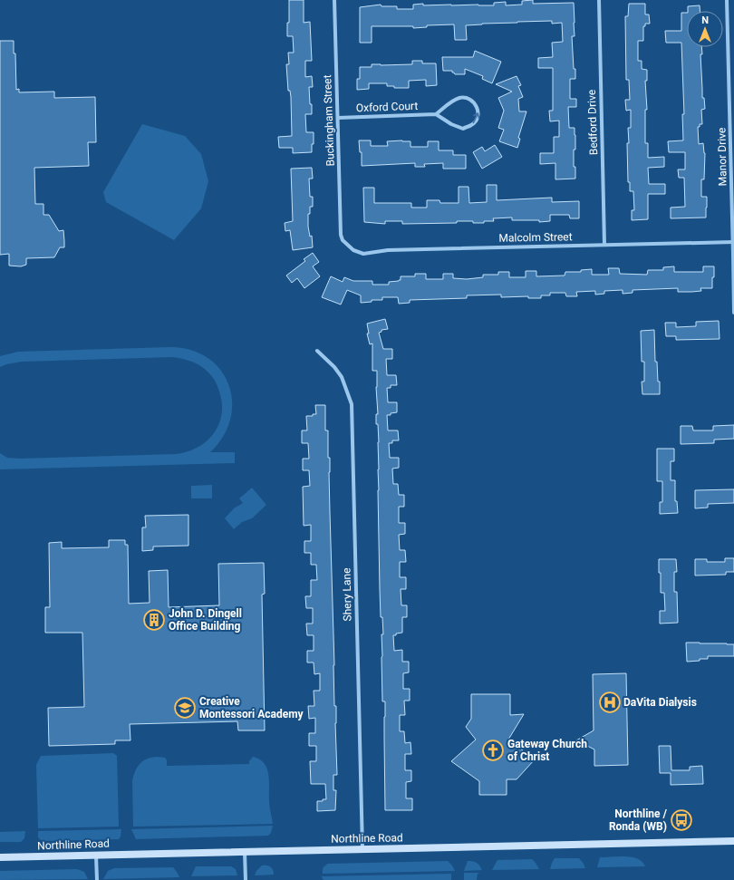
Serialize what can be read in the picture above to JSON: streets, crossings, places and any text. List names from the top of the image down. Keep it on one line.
{"streets":{"main road":["Northline Road"],"street":["Oxford Court","Buckingham Street","Bedford Drive","Manor Drive","Malcolm Street","Shery Lane"]},"crossings":[["Oxford Court","Buckingham Street"],["Buckingham Street","Malcolm Street"],["Bedford Drive","Malcolm Street"],["Manor Drive","Malcolm Street"],["Shery Lane","Northline Road"]],"places":{"building":["John D. Dingell Office Building"],"hospital":["DaVita Dialysis"],"school or university":["Creative Montessori Academy"],"church":["Gateway Church of Christ"],"bus stop":["Northline / Ronda (WB)"]},"north":"top"}
